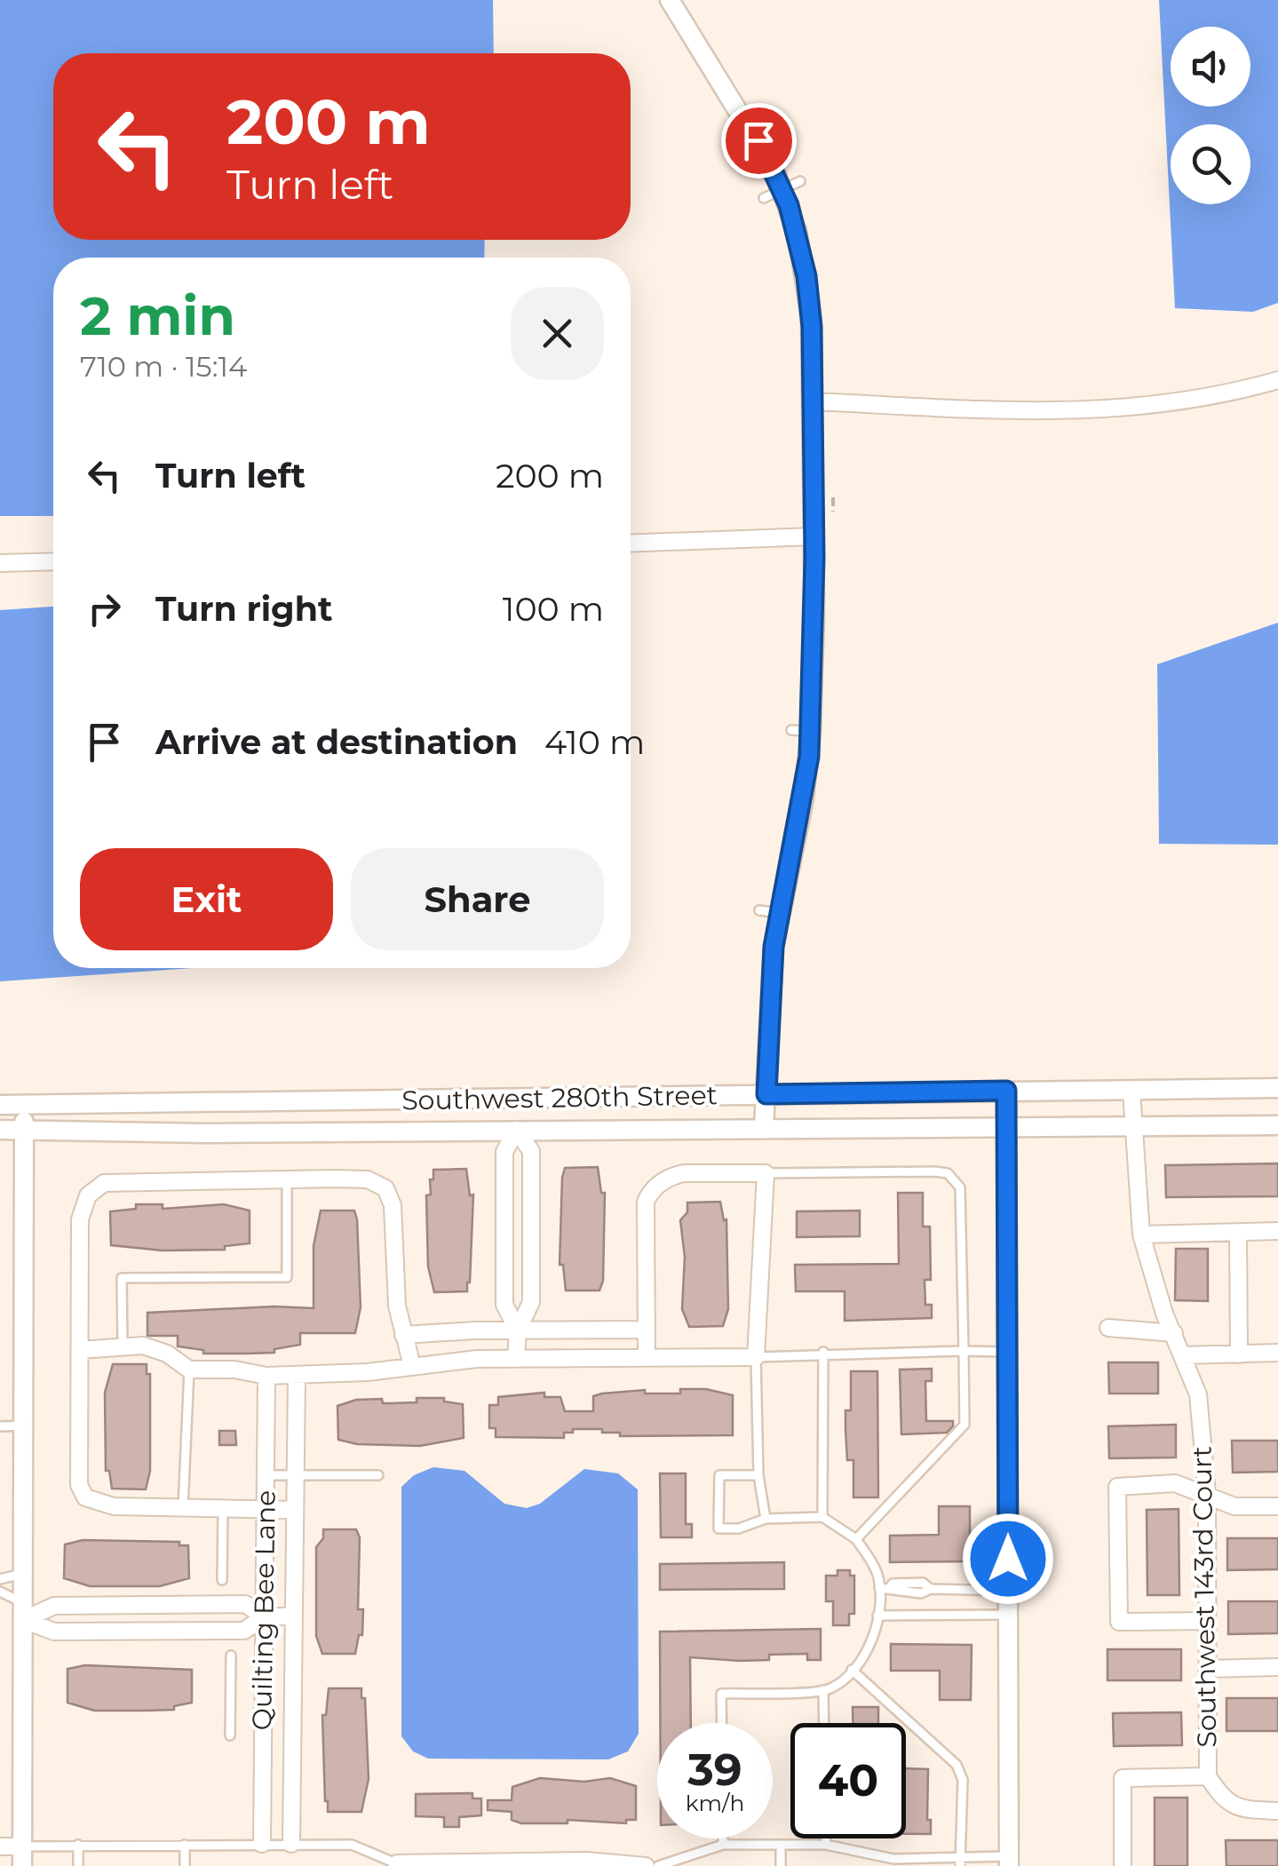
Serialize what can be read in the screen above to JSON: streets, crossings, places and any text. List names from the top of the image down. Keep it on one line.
{"streets":{"street":["Southwest 280th Street","Southwest 143rd Court","Quilting Bee Lane"]},"crossings":[["Southwest 280th Street","Southwest 143rd Court"]],"page":{"turn":["200 m","Turn left"],"heading":["2 min","710 m · 15:14"],"list":[{"name":"Turn left","value":"200 m"},{"name":"Turn right","value":"100 m"},{"name":"Arrive at destination","value":"410 m"}],"buttons":["Exit","Share"],"speed":"39 km/h","limit":"40"}}
